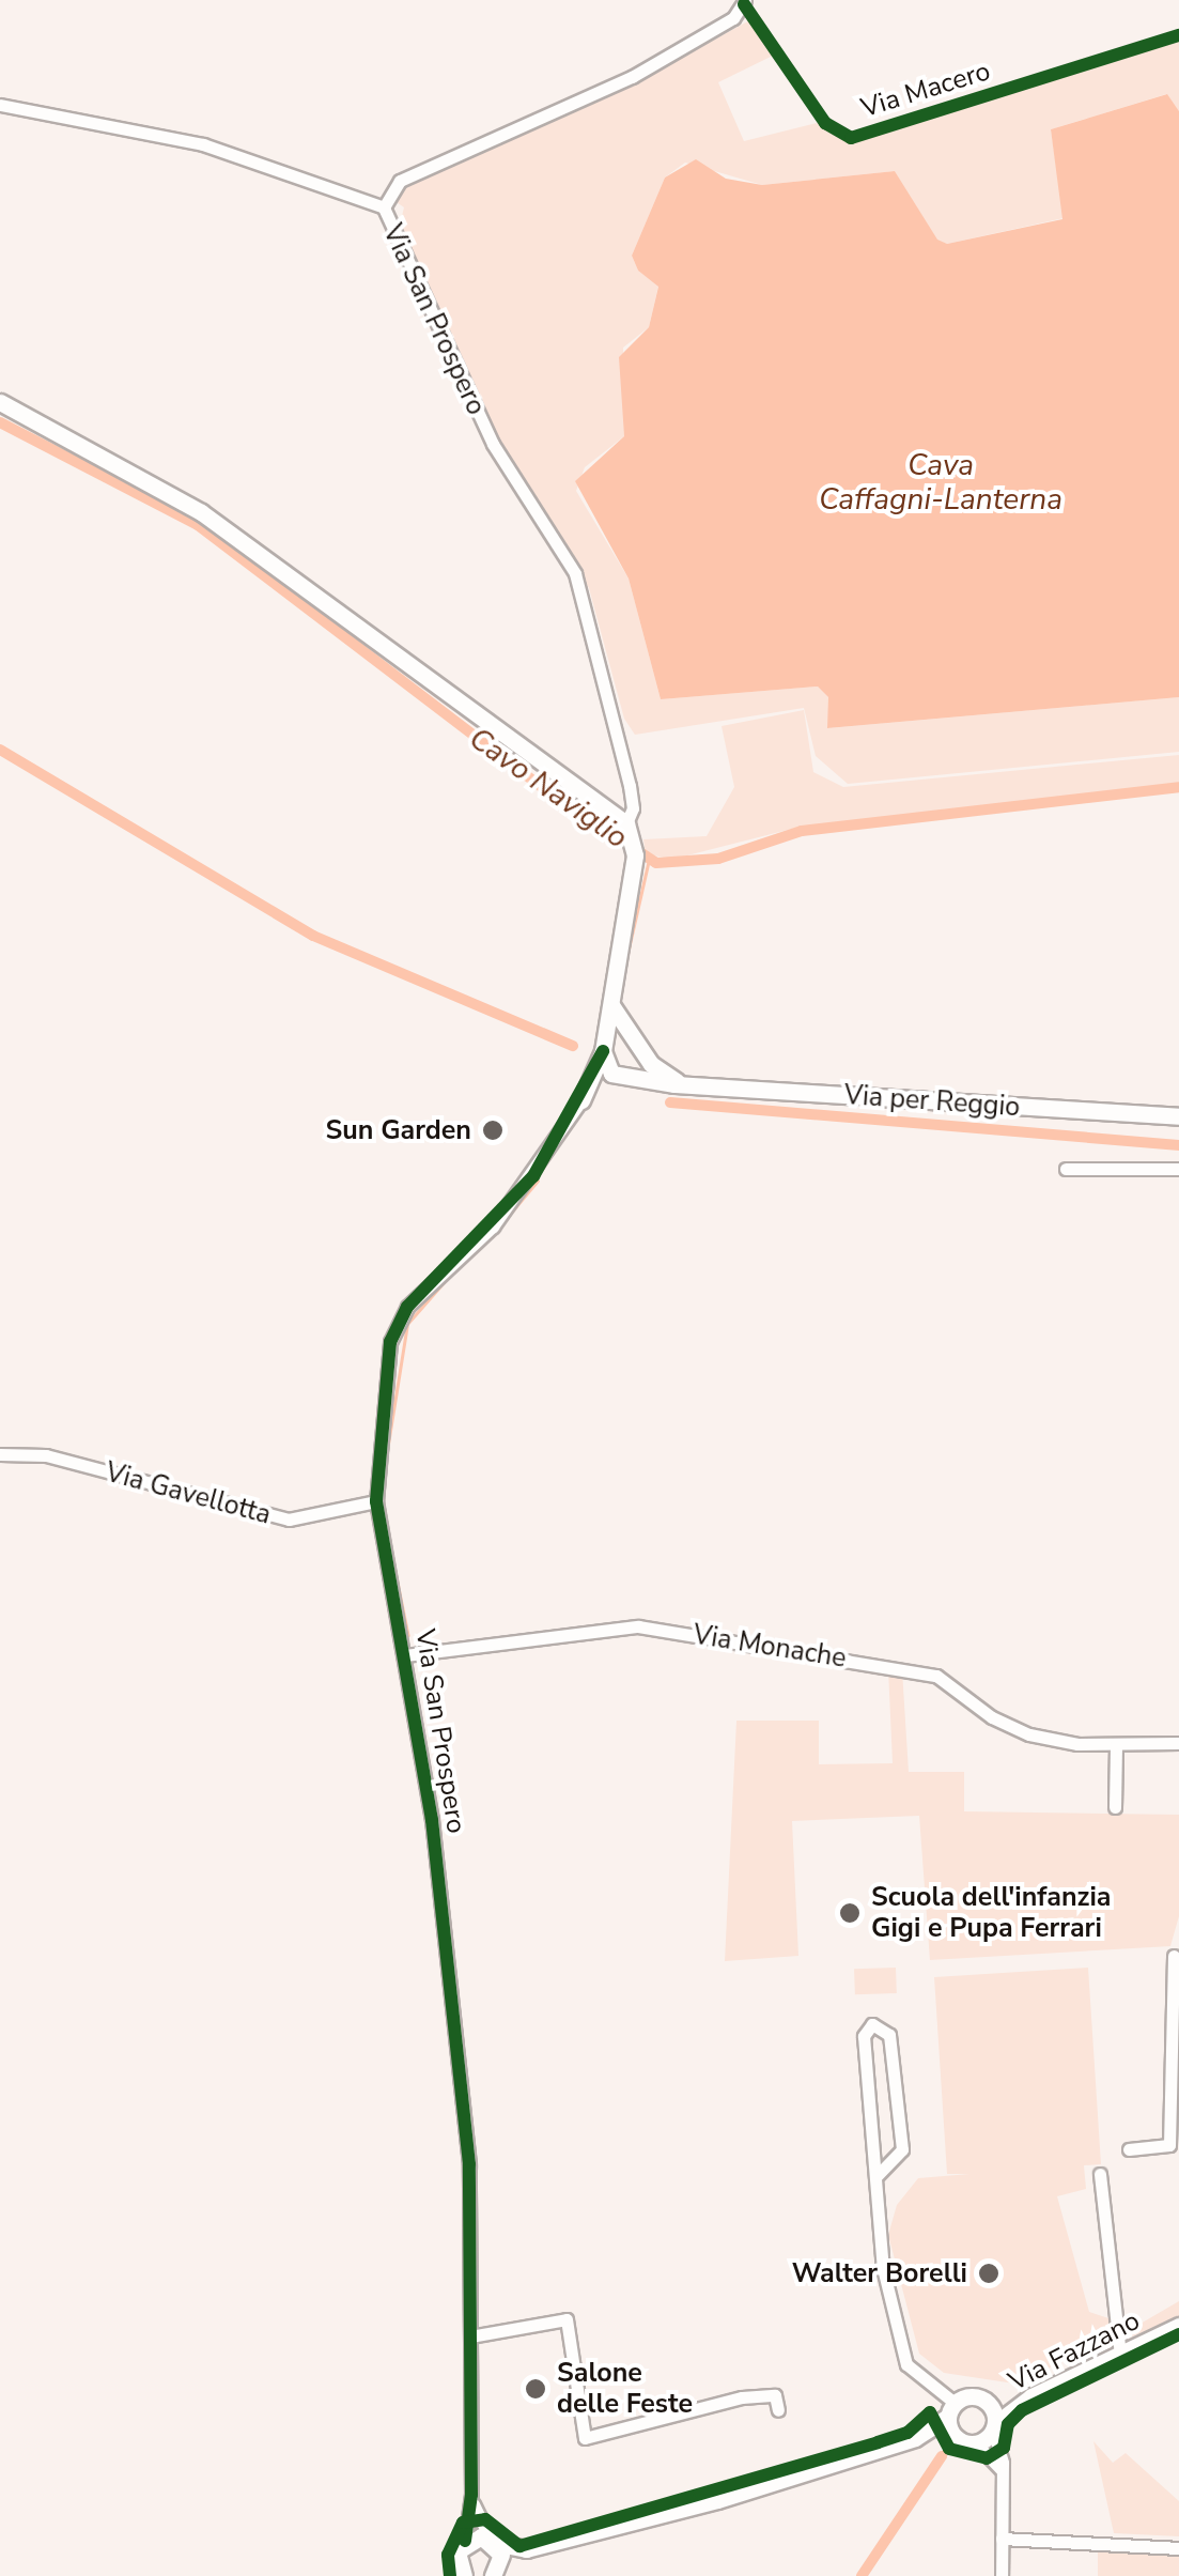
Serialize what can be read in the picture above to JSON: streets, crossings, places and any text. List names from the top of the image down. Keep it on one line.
{"streets":{"main road":["Via San Prospero","Via per Reggio","Via Fazzano"],"street":["Via Gavellotta","Via Monache"],"cycle path":["Via Macero"]},"crossings":[["Via San Prospero","Via per Reggio"],["Via San Prospero","Via Gavellotta"],["Via San Prospero","Via Monache"],["Via San Prospero","Via Fazzano"]],"water":["Cava Caffagni-Lanterna","Cavo Naviglio"],"places":["Sun Garden","Scuola dell'infanzia Gigi e Pupa Ferrari","Walter Borelli","Salone delle Feste"]}
